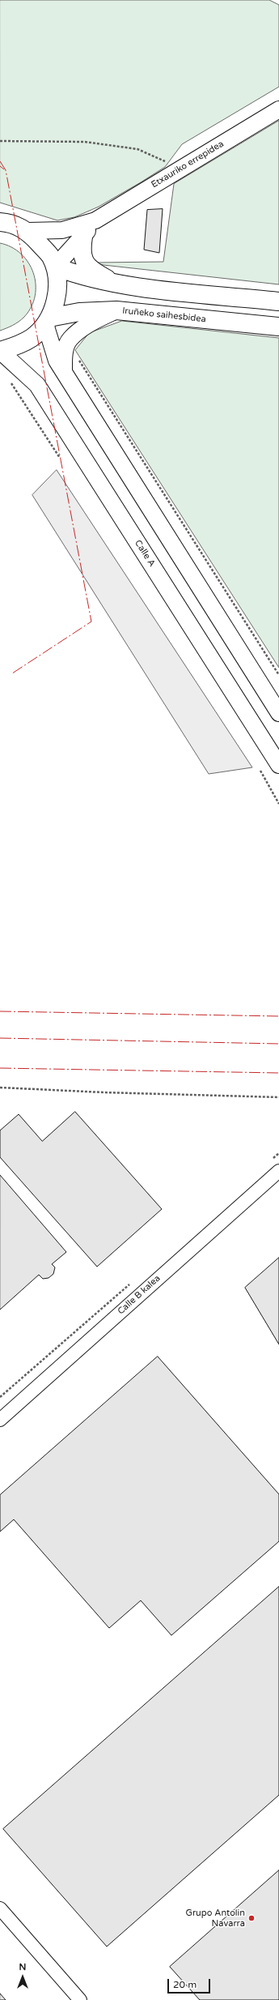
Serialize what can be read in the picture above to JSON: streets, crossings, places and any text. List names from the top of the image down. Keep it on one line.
{"streets":{"highway":["Iruñeko saihesbidea"],"street":["Etxauriko errepidea","Calle A","Calle B kalea"]},"places":["Grupo Antolin Navarra"],"scale_bar":"20 m","north":"top"}
